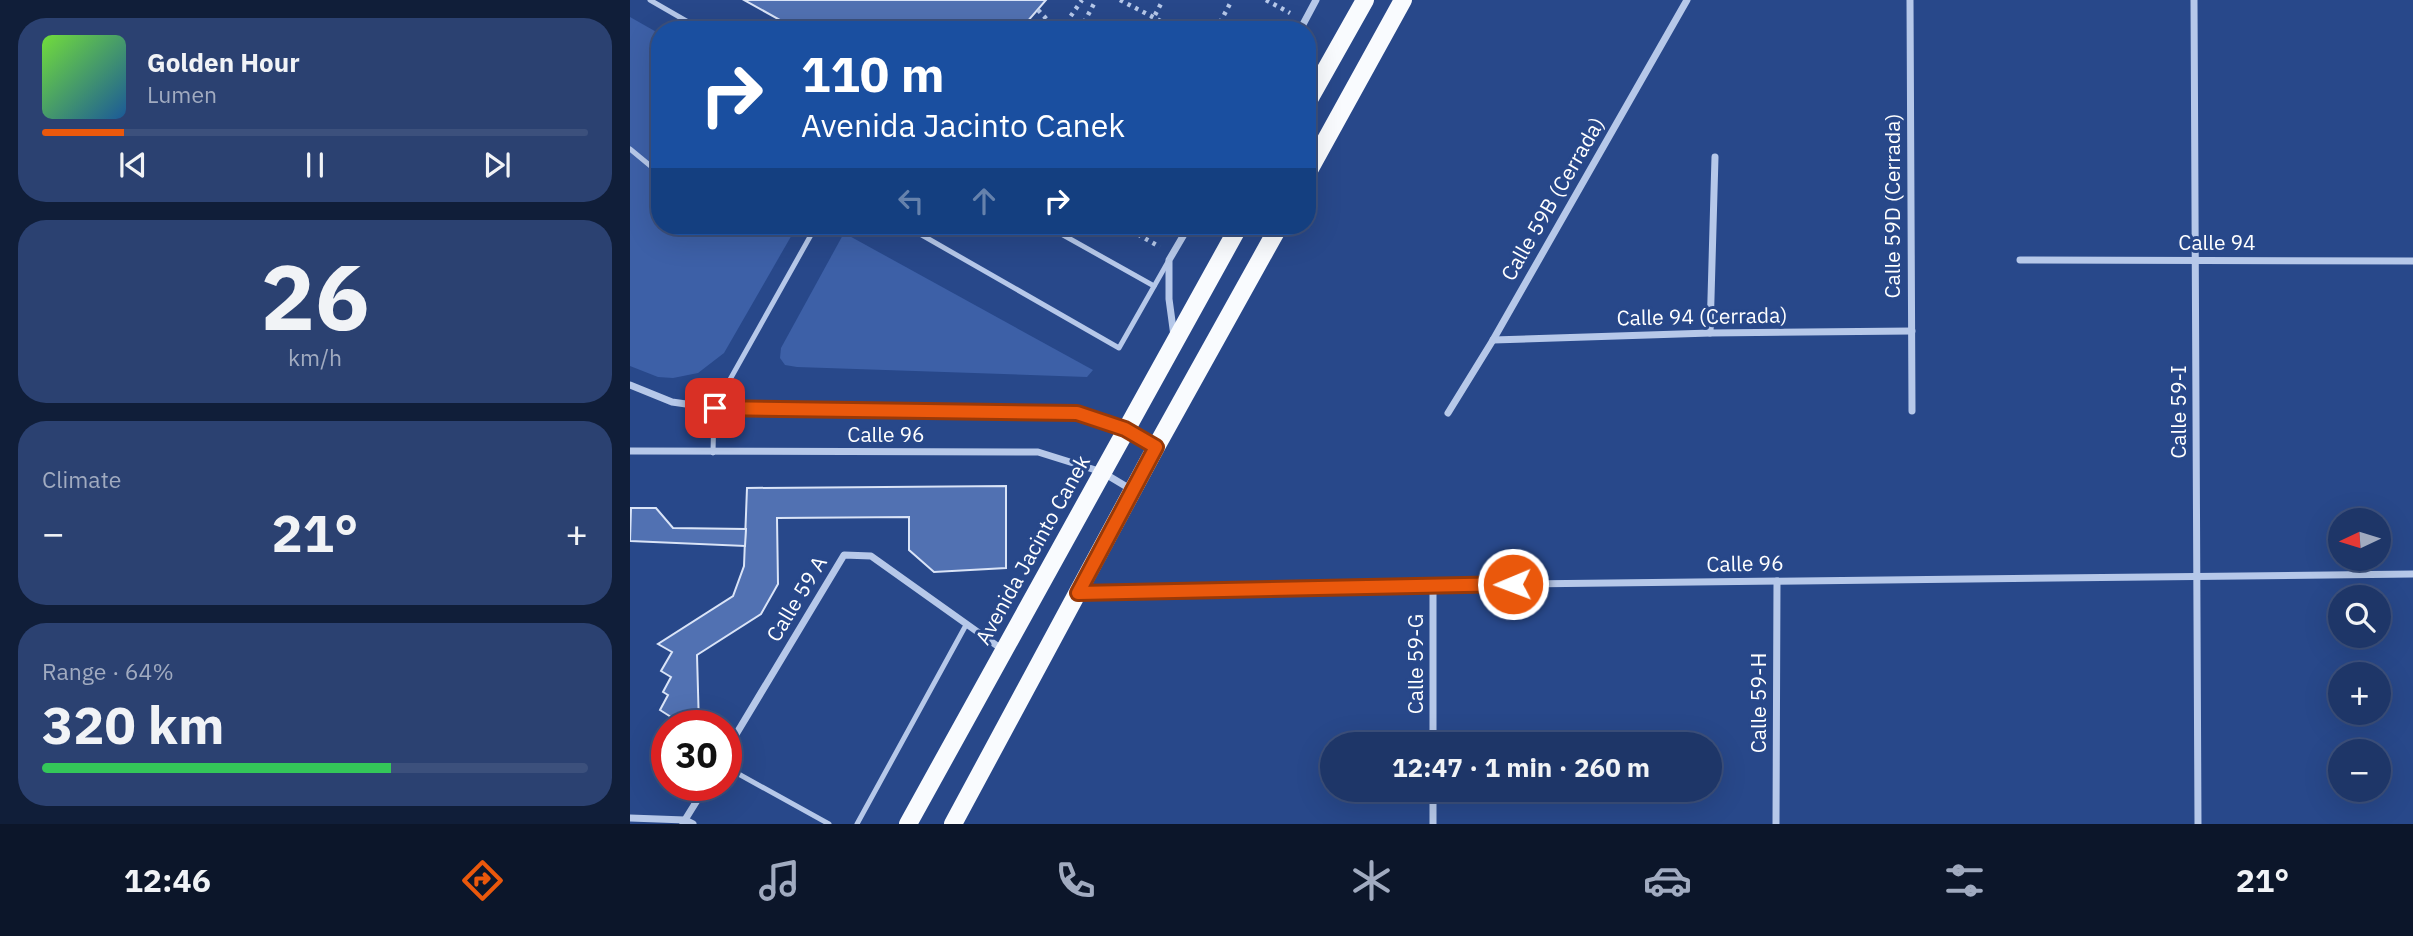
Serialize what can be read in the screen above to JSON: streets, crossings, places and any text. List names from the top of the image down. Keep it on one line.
{"streets":{"main road":["Avenida Jacinto Canek"],"street":["Calle 59B (Cerrada)","Calle 59D (Cerrada)","Calle 94","Calle 94 (Cerrada)","Calle 59-I","Calle 96","Calle 59 A","Calle 59-G","Calle 59-H"]},"crossings":[["Calle 59B (Cerrada)","Calle 94 (Cerrada)"],["Calle 59D (Cerrada)","Calle 94 (Cerrada)"],["Calle 94","Calle 59-I"],["Calle 59-I","Calle 96"],["Calle 96","Avenida Jacinto Canek"],["Calle 96","Calle 59-G"],["Calle 96","Calle 59-H"],["Avenida Jacinto Canek","Calle 59 A"]],"north":"left","page":{"turn":["110 m","Avenida Jacinto Canek"],"song":["Golden Hour","Lumen"],"tile":[["26","km/h"],"Climate",["Range · 64%","320 km"]],"heat":["−","21°","+"],"map_buttons":["+","−"],"limit":"30","trip":"12:47 · 1 min · 260 m","tabs":["12:46","21°"]}}
